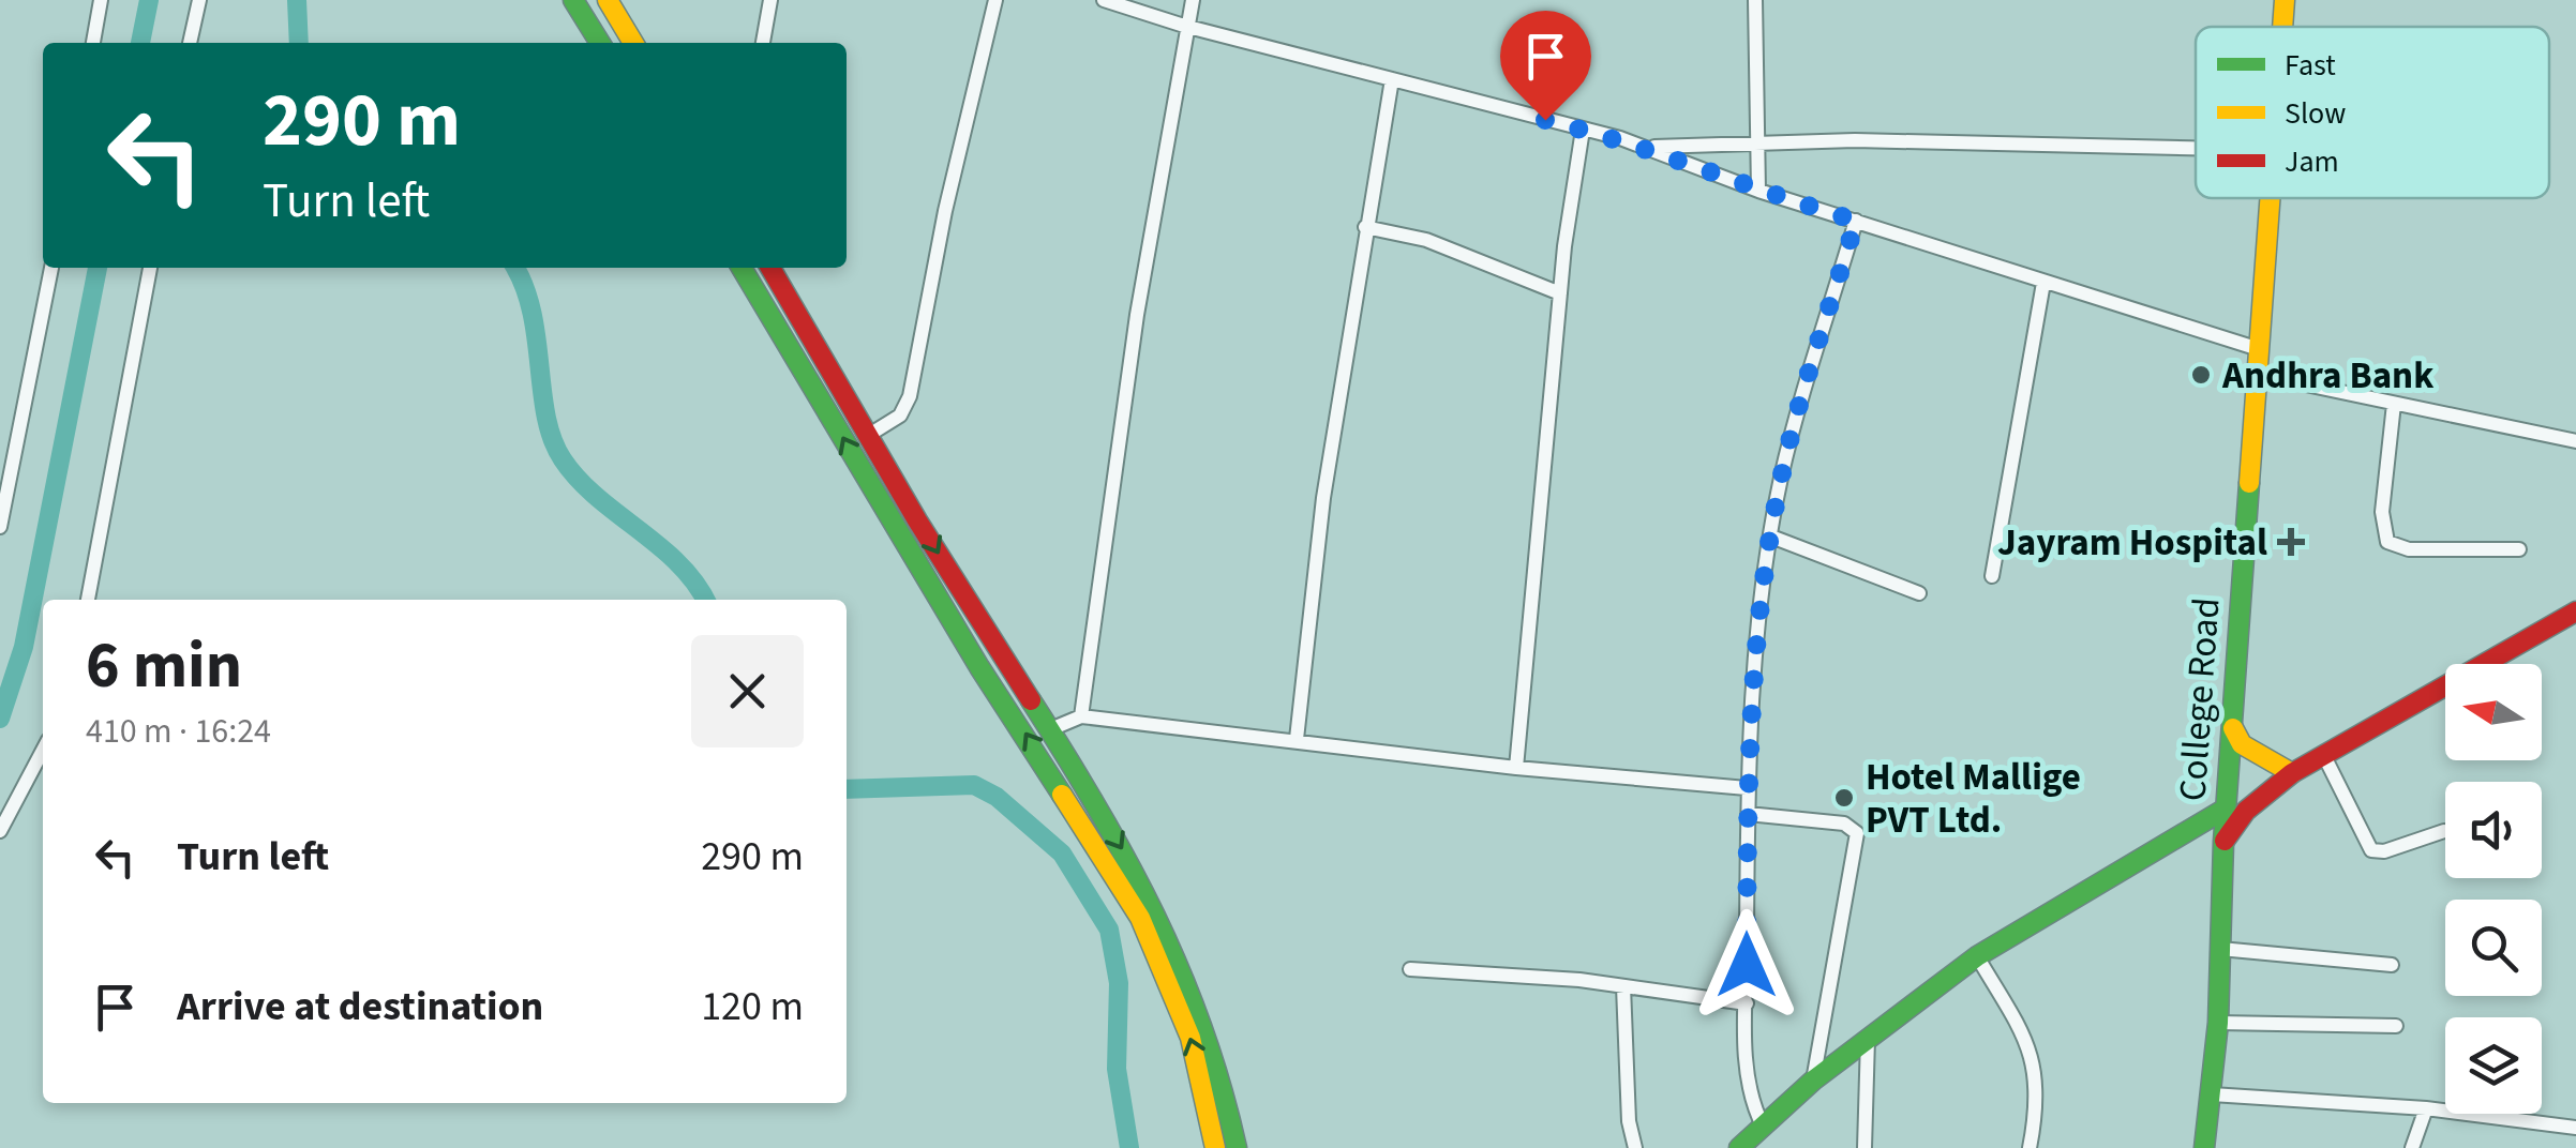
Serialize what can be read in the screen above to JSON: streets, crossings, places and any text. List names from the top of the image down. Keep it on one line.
{"streets":{"street":["College Road"]},"places":{"other":["Andhra Bank","Hotel Mallige PVT Ltd."],"health":["Jayram Hospital"]},"legend":["Fast","Slow","Jam"],"north":"left","page":{"turn":["290 m","Turn left"],"heading":["6 min","410 m · 16:24"],"list":[{"name":"Turn left","value":"290 m"},{"name":"Arrive at destination","value":"120 m"}]}}
